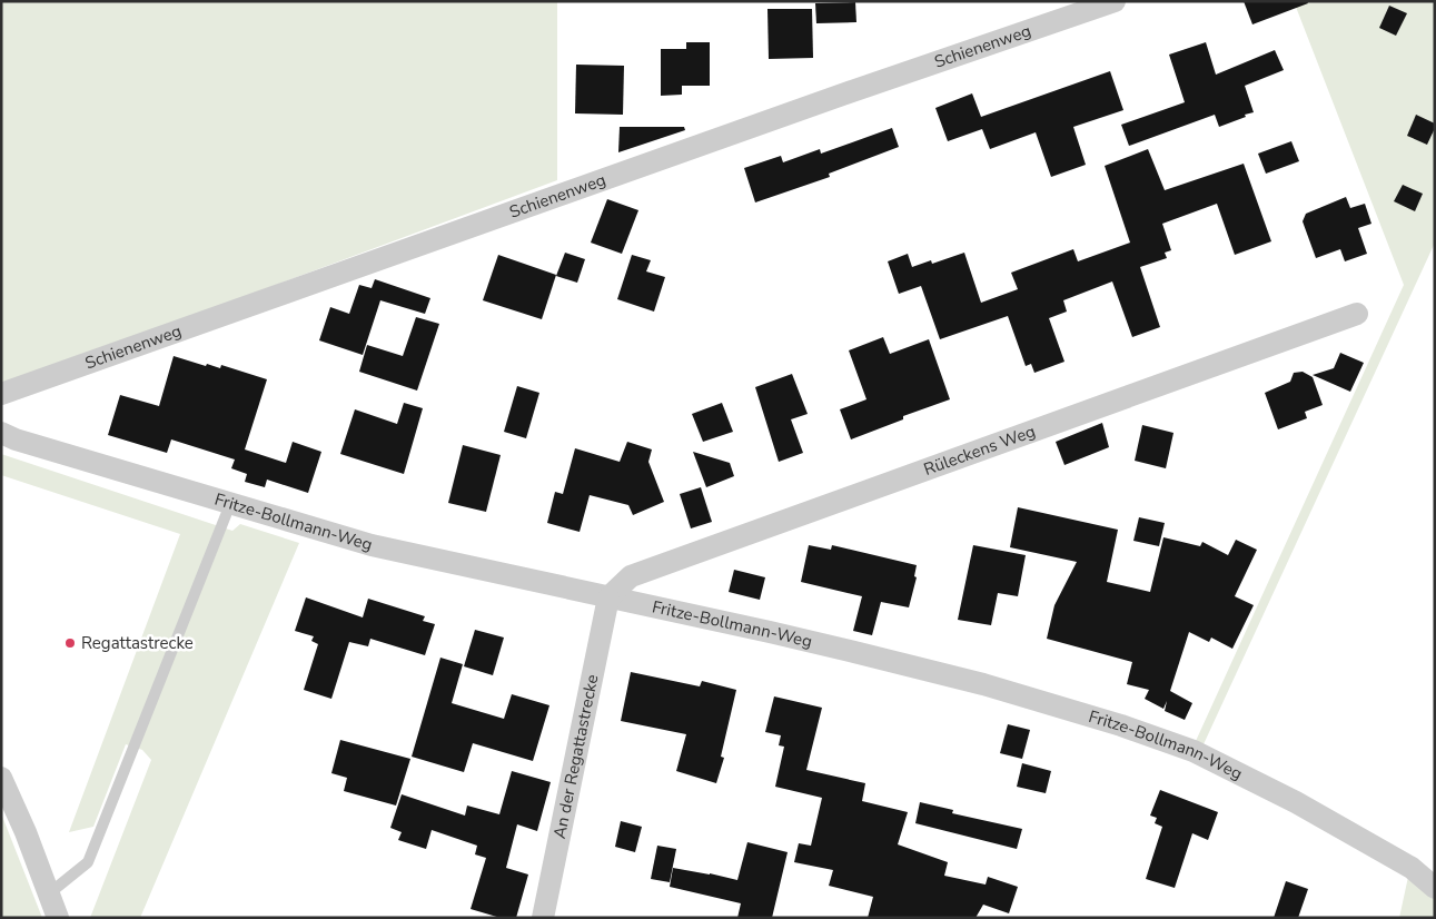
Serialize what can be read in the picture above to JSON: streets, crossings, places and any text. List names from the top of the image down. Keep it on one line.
{"streets":{"street":["Schienenweg","Rüleckens Weg","Fritze-Bollmann-Weg","An der Regattastrecke"]},"crossings":[["Rüleckens Weg","Fritze-Bollmann-Weg"],["Rüleckens Weg","An der Regattastrecke"],["Fritze-Bollmann-Weg","An der Regattastrecke"]],"places":["Regattastrecke"]}
